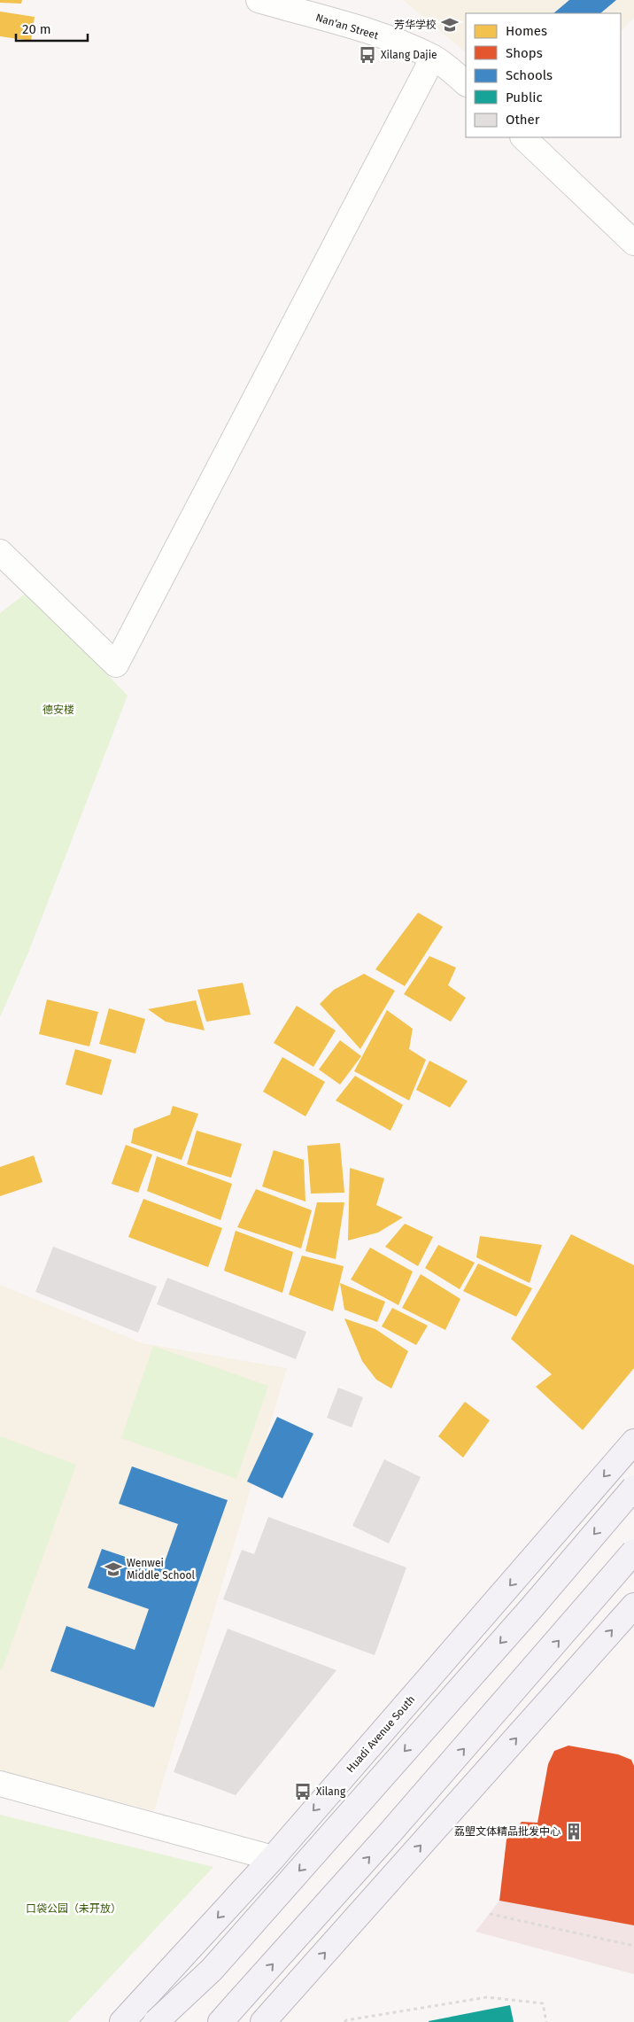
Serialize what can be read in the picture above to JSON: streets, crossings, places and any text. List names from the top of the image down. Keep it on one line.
{"streets":{"main road":["Huadi Avenue South"],"street":["Nan'an Street"]},"parks":["德安楼","口袋公园（未开放）"],"places":{"school or university":["芳华学校","Wenwei Middle School"],"bus stop":["Xilang Dajie","Xilang"],"building":["荔塱文体精品批发中心"]},"legend":["Homes","Shops","Schools","Public","Other"],"scale_bar":"20 m"}
